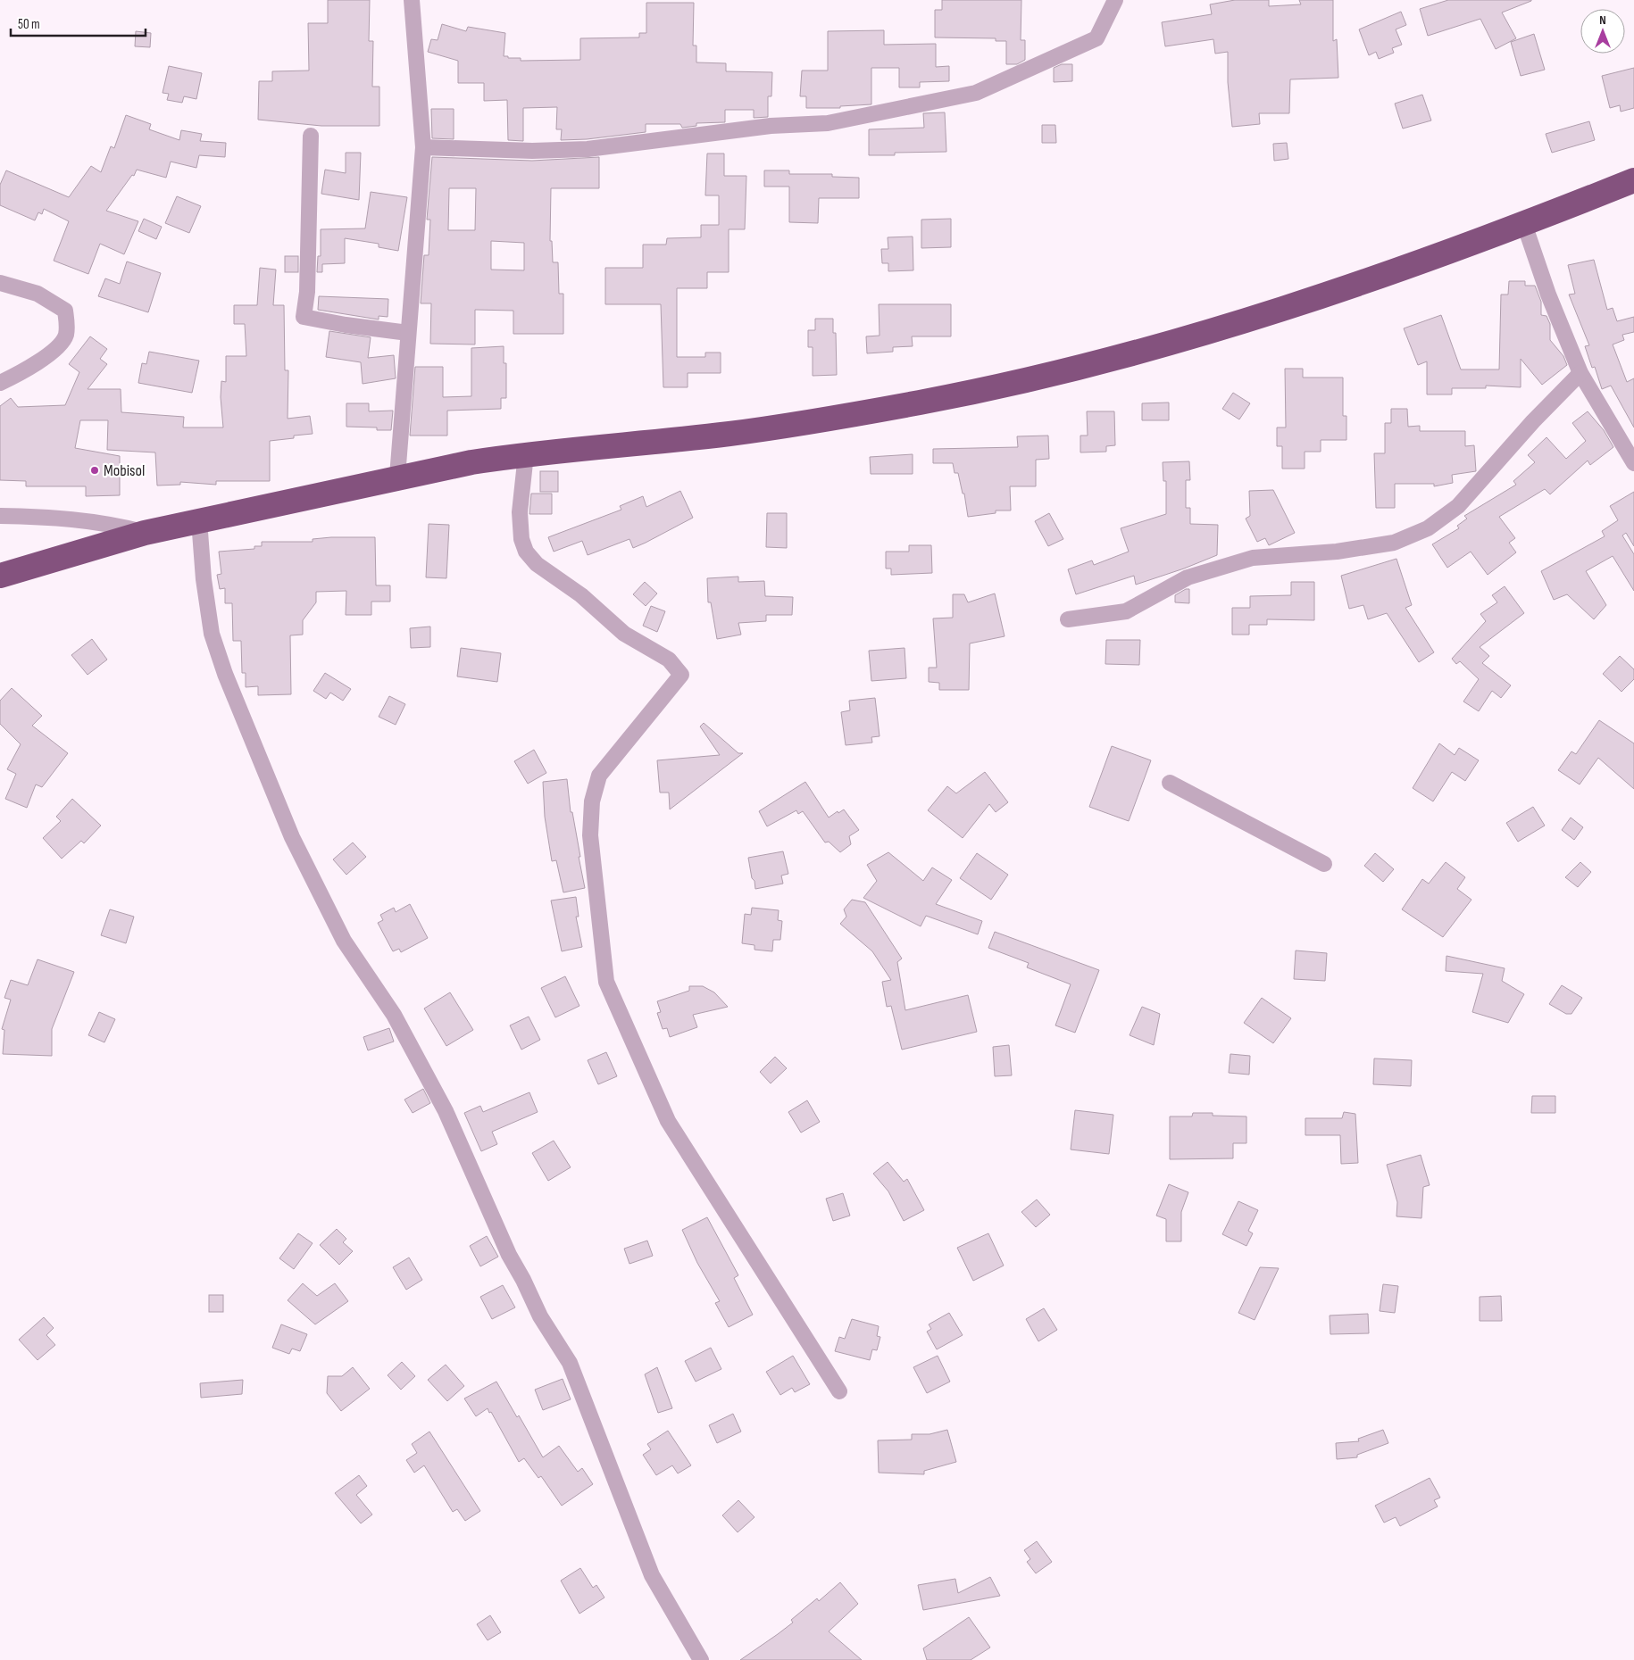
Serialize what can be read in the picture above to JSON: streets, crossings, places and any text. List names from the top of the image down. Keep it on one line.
{"places":["Mobisol"],"scale_bar":"50 m","north":"top"}
